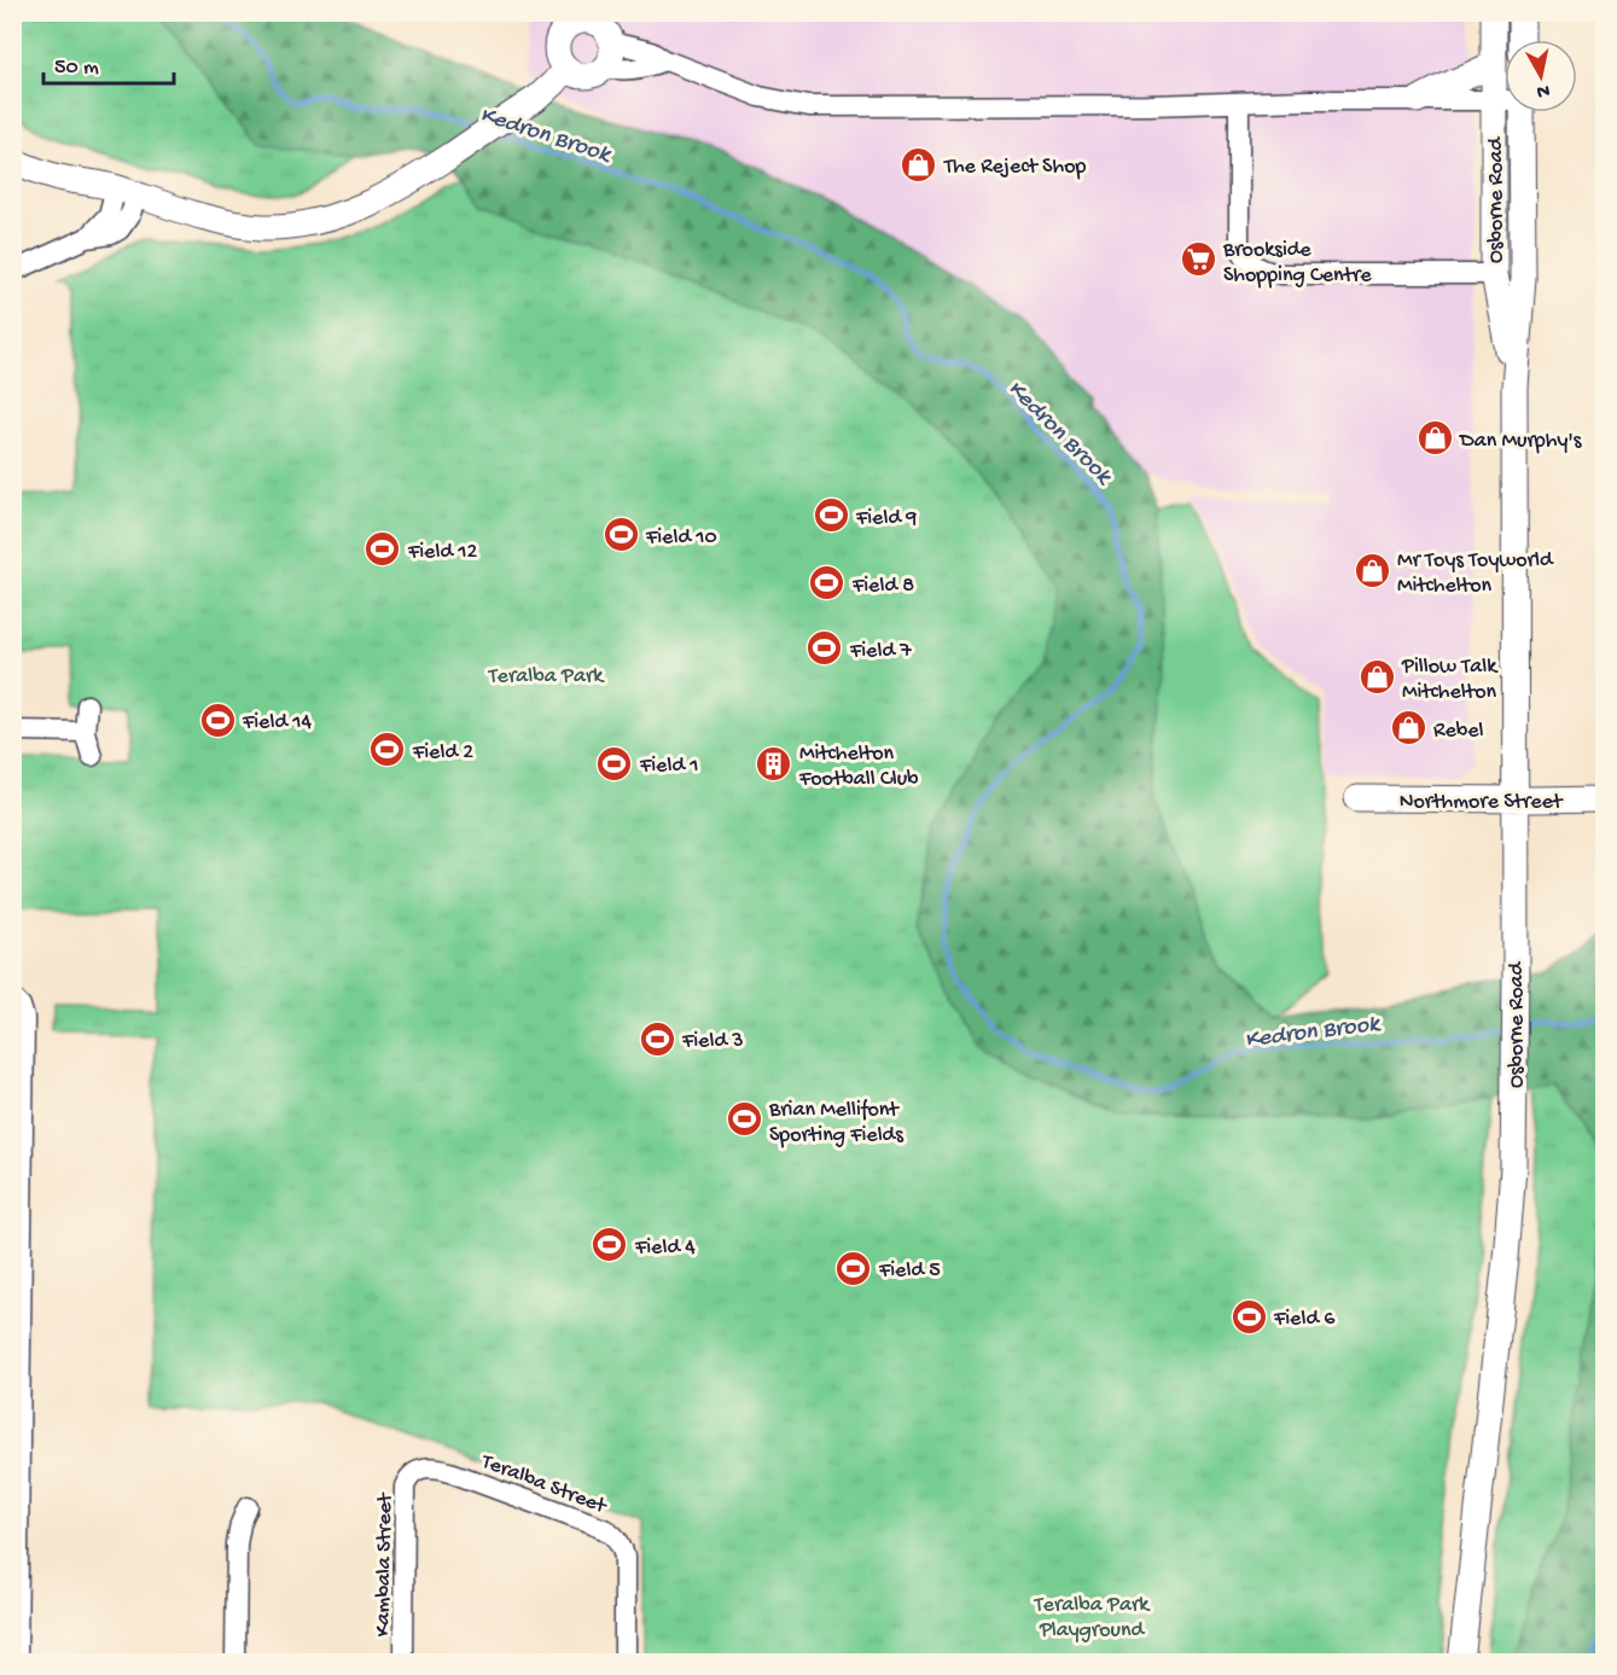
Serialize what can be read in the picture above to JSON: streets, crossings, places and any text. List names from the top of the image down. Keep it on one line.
{"streets":{"street":["Osborne Road","Northmore Street","Teralba Street","Kambala Street"]},"crossings":[["Osborne Road","Northmore Street"],["Teralba Street","Kambala Street"]],"water":["Kedron Brook"],"parks":["Teralba Park","Teralba Park Playground"],"places":{"shop":["The Reject Shop","Dan Murphy's","Mr Toys Toyworld Mitchelton","Pillow Talk Mitchelton","Rebel"],"supermarket":["Brookside Shopping Centre"],"sports":["Field 9","Field 10","Field 12","Field 8","Field 7","Field 14","Field 2","Field 1","Field 3","Brian Mellifont Sporting Fields","Field 4","Field 5","Field 6"],"building":["Mitchelton Football Club"]},"scale_bar":"50 m","north":"bottom"}
